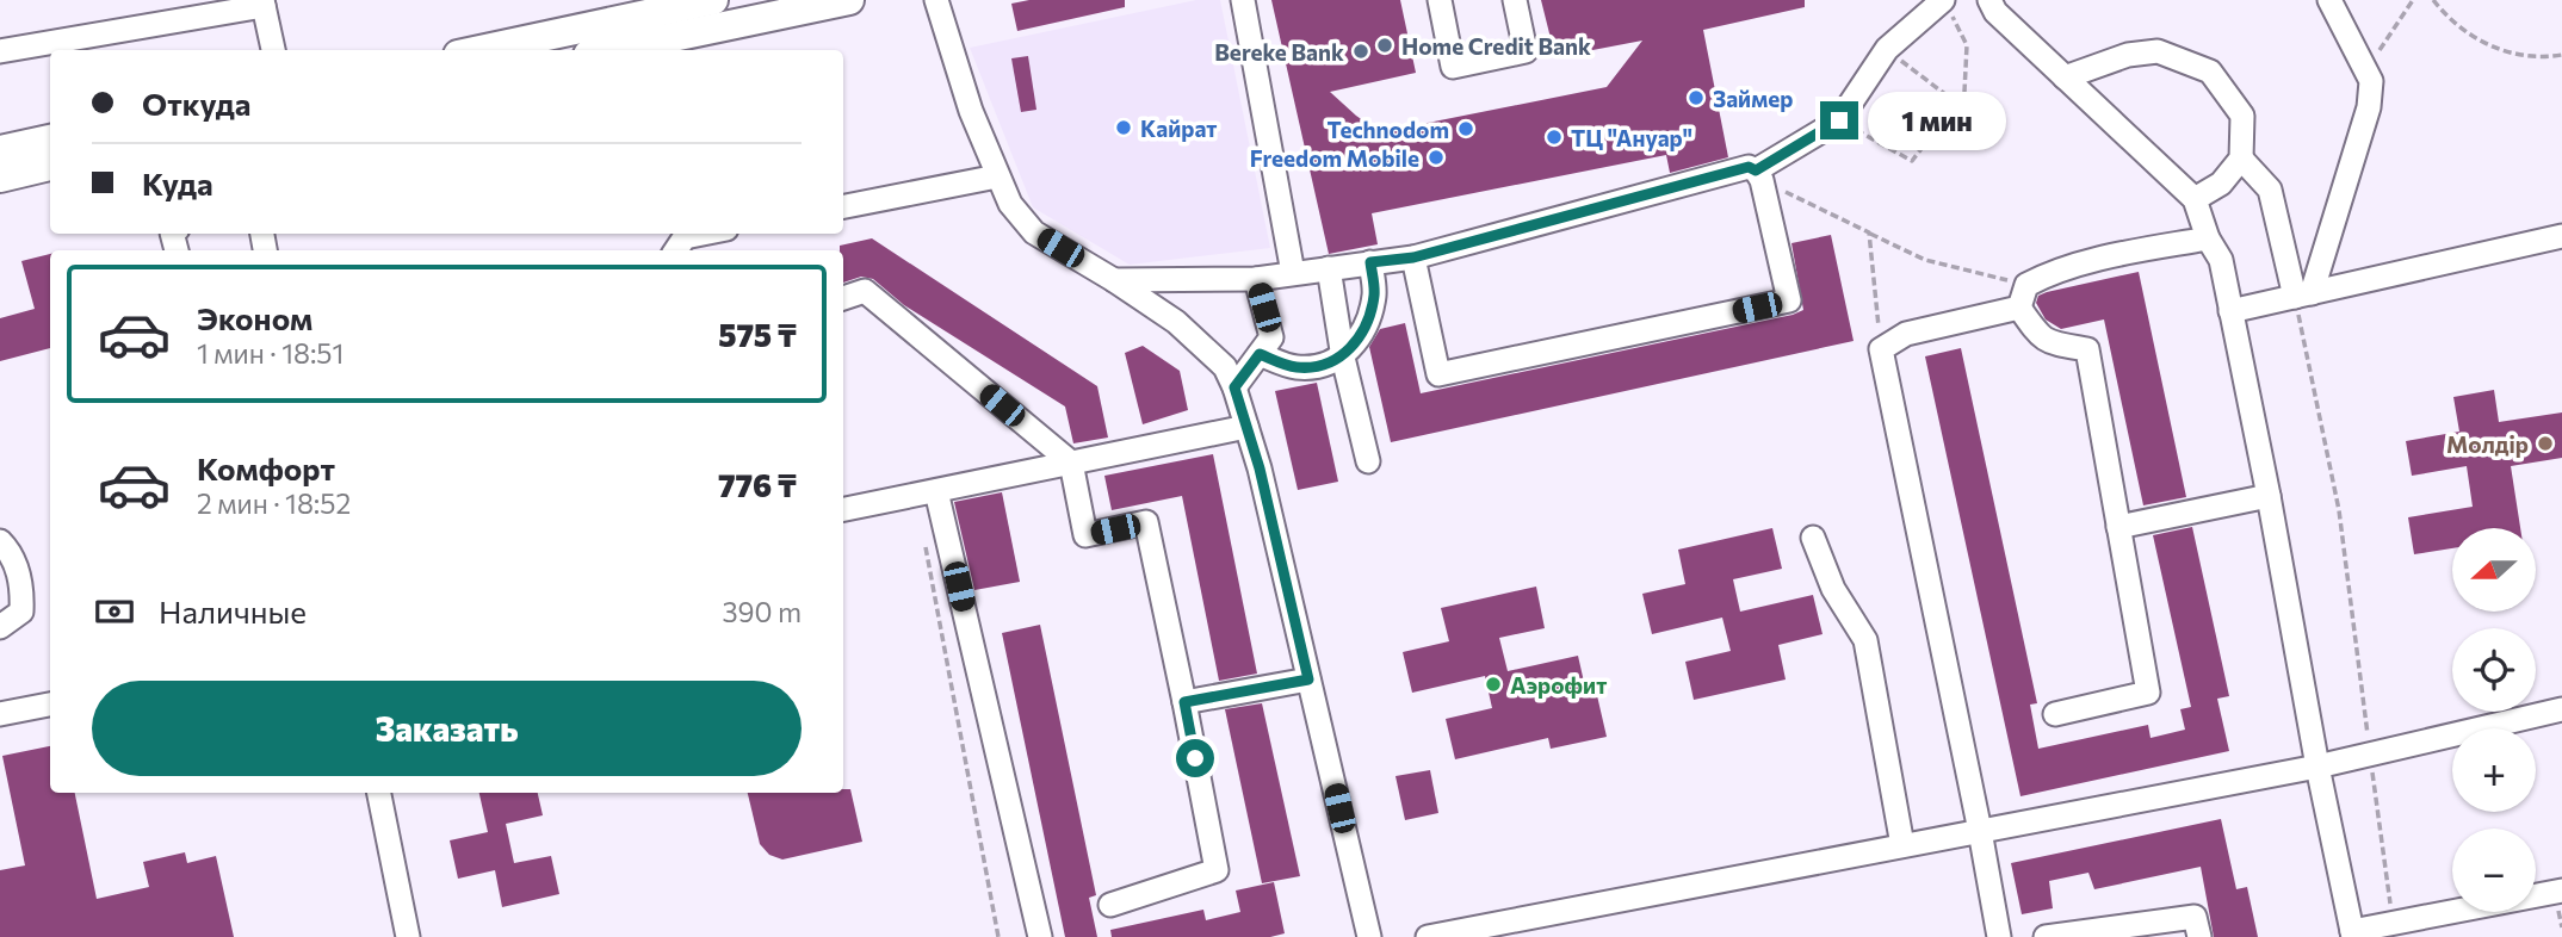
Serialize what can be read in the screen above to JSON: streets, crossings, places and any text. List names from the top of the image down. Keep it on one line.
{"places":["Home Credit Bank","Bereke Bank","Займер","Кайрат","Technodom","ТЦ \"Ануар\"","Freedom Mobile","Молдiр","Аэрофит"],"north":"left","page":{"banner":["Откуда","Куда"],"bubble":"1 мин","list":[{"name":"Эконом","note":"1 мин · 18:51","value":"575 ₸"},{"name":"Комфорт","note":"2 мин · 18:52","value":"776 ₸"}],"map_buttons":["+","−"],"pay":["Наличные","390 m"],"buttons":"Заказать"}}
